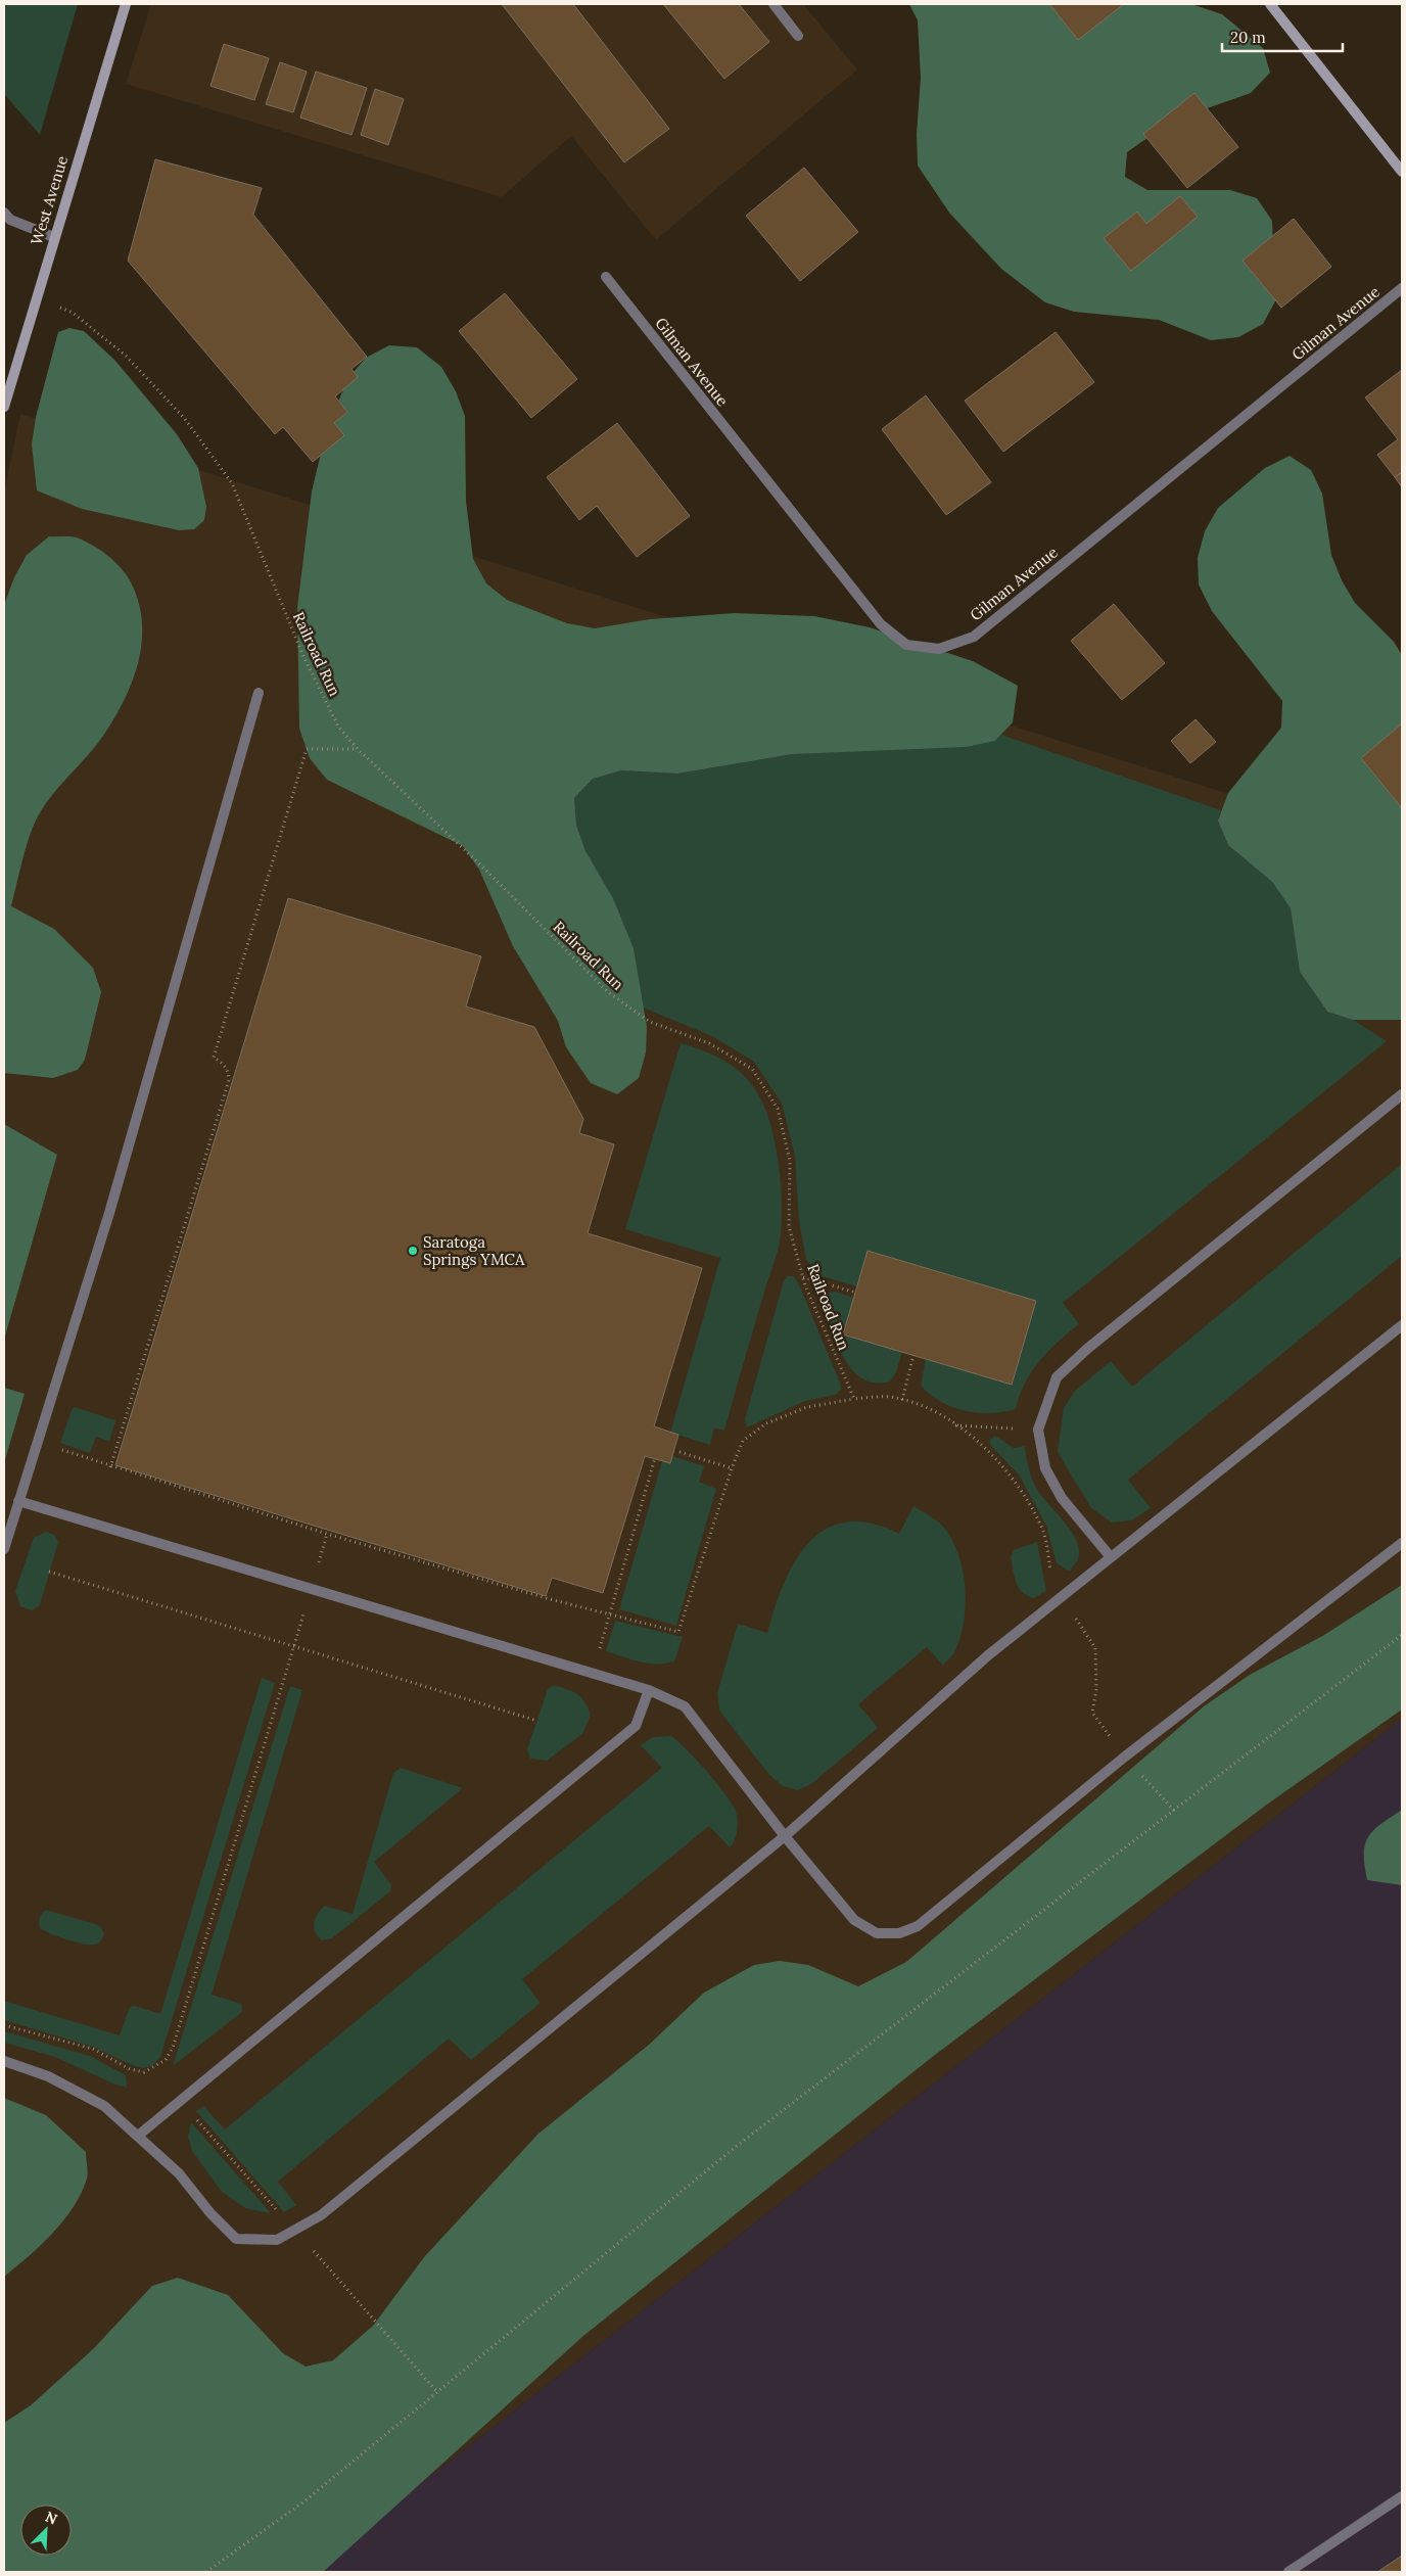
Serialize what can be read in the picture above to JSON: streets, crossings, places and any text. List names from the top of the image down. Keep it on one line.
{"streets":{"street":["West Avenue","Gilman Avenue"],"path":["Railroad Run"]},"places":["Saratoga Springs YMCA"],"scale_bar":"20 m","north":"top right"}
